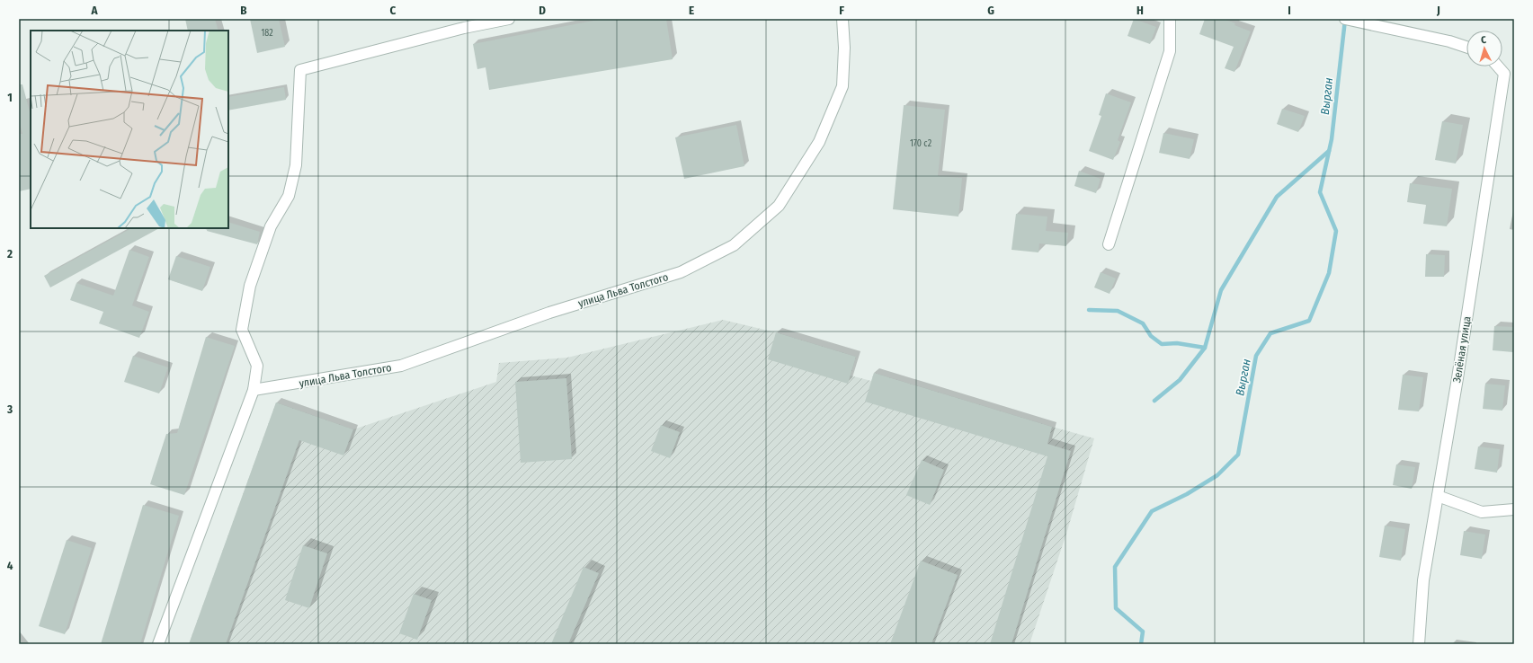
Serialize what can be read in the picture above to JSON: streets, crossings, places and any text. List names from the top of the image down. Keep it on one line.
{"streets":{"street":["улица Льва Толстого","Зелёная улица"]},"water":["Вырган"],"house_numbers":["182","170 с2"],"north":"top","grid":{"columns":["A","B","C","D","E","F","G","H","I","J"],"rows":["1","2","3","4"]}}
